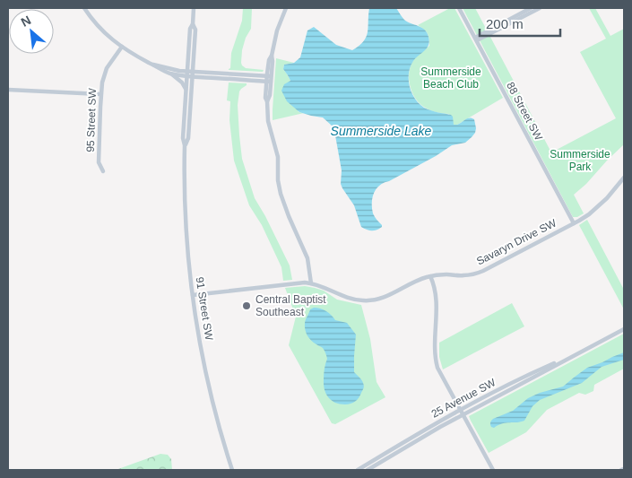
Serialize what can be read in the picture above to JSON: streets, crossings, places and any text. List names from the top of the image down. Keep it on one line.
{"streets":{"street":["88 Street SW","95 Street SW","Savaryn Drive SW","91 Street SW","25 Avenue SW"]},"crossings":[["88 Street SW","Savaryn Drive SW"],["Savaryn Drive SW","91 Street SW"]],"water":["Summerside Lake"],"parks":["Summerside Beach Club","Summerside Park"],"places":["Central Baptist Southeast"],"scale_bar":"200 m","north":"top left"}
